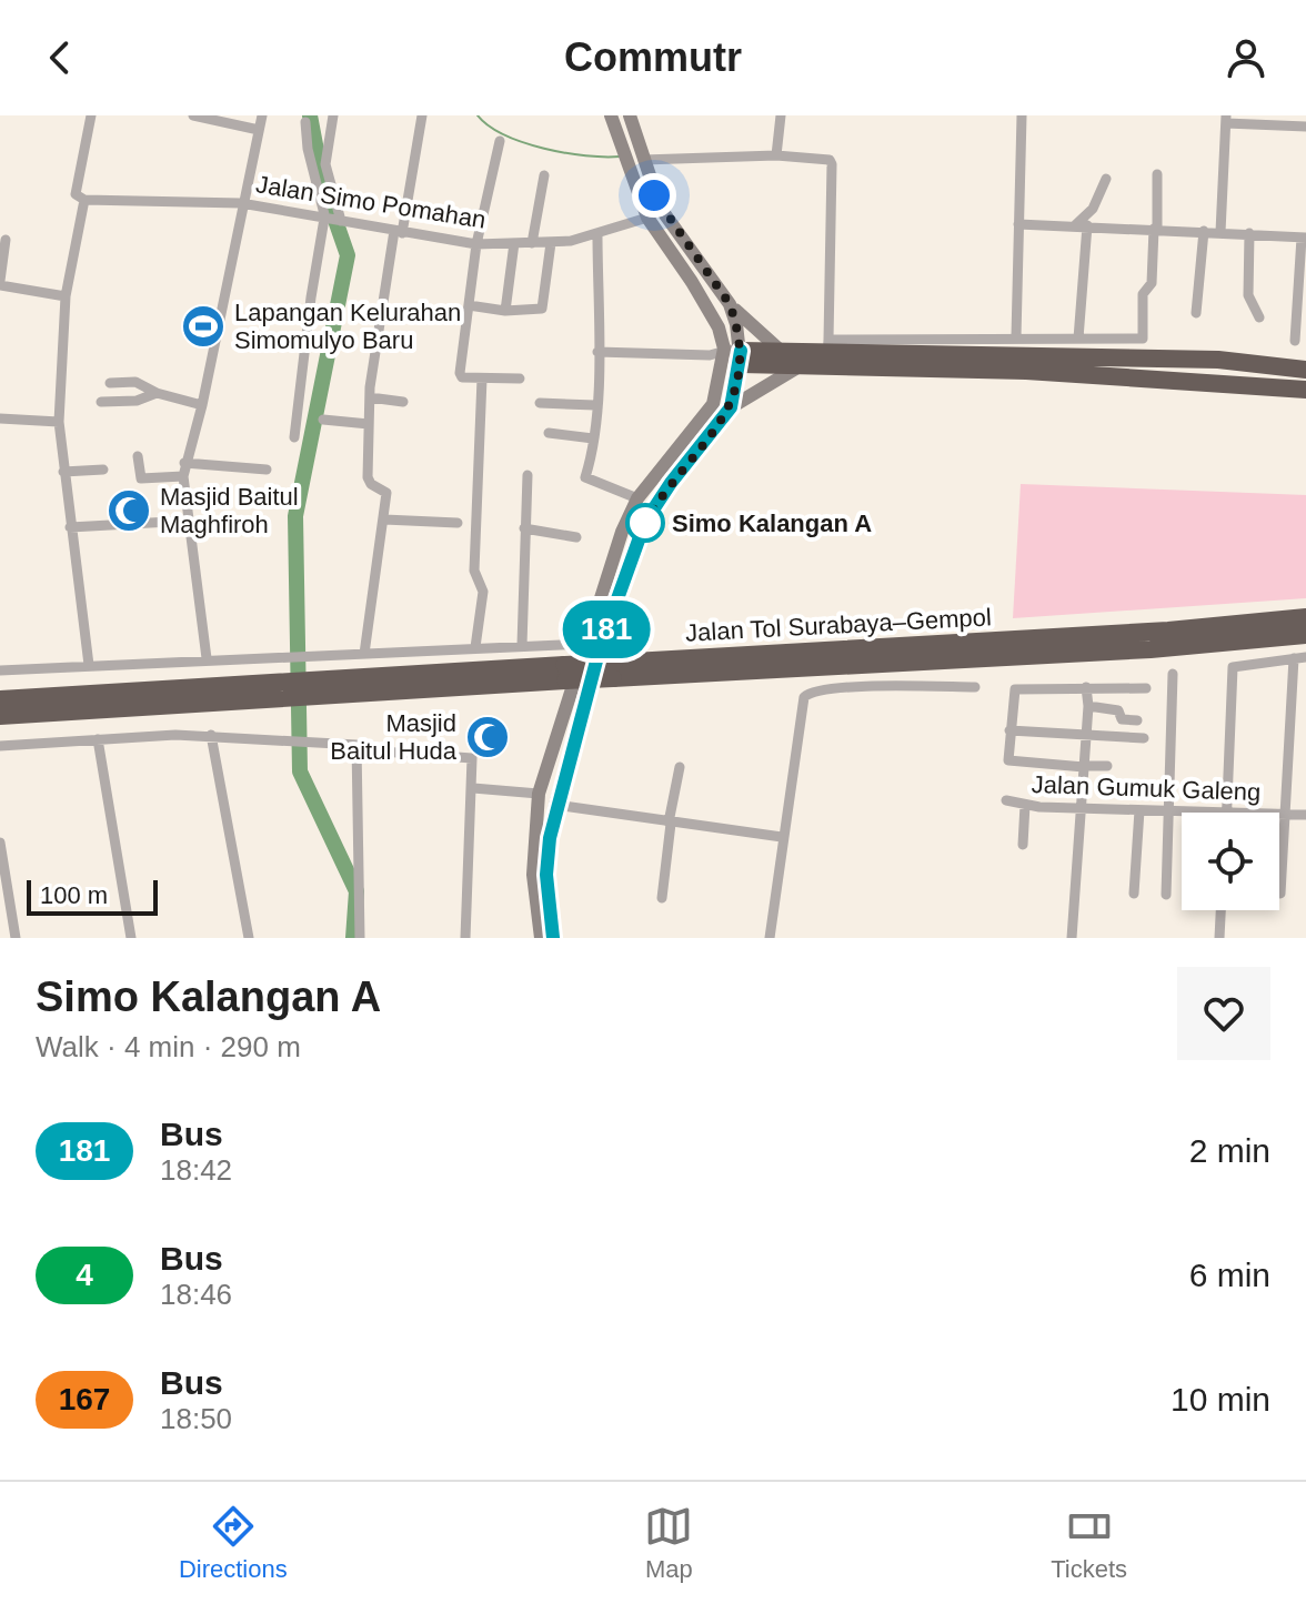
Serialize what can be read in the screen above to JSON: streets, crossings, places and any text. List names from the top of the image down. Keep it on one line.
{"streets":{"highway":["Jalan Tol Surabaya–Gempol"],"street":["Jalan Simo Pomahan","Jalan Gumuk Galeng"]},"places":{"sports":["Lapangan Kelurahan Simomulyo Baru"],"mosque":["Masjid Baitul Maghfiroh","Masjid Baitul Huda"],"other":["Simo Kalangan A"]},"lines":["bus line 181"],"scale_bar":"100 m","page":{"header":"Commutr","on_map":"181","scale":"100 m","heading":["Simo Kalangan A","Walk · 4 min · 290 m"],"list":[{"mark":"181","name":"Bus","note":"18:42","value":"2 min"},{"mark":"4","name":"Bus","note":"18:46","value":"6 min"},{"mark":"167","name":"Bus","note":"18:50","value":"10 min"}],"tabs":["Directions","Map","Tickets"]}}
